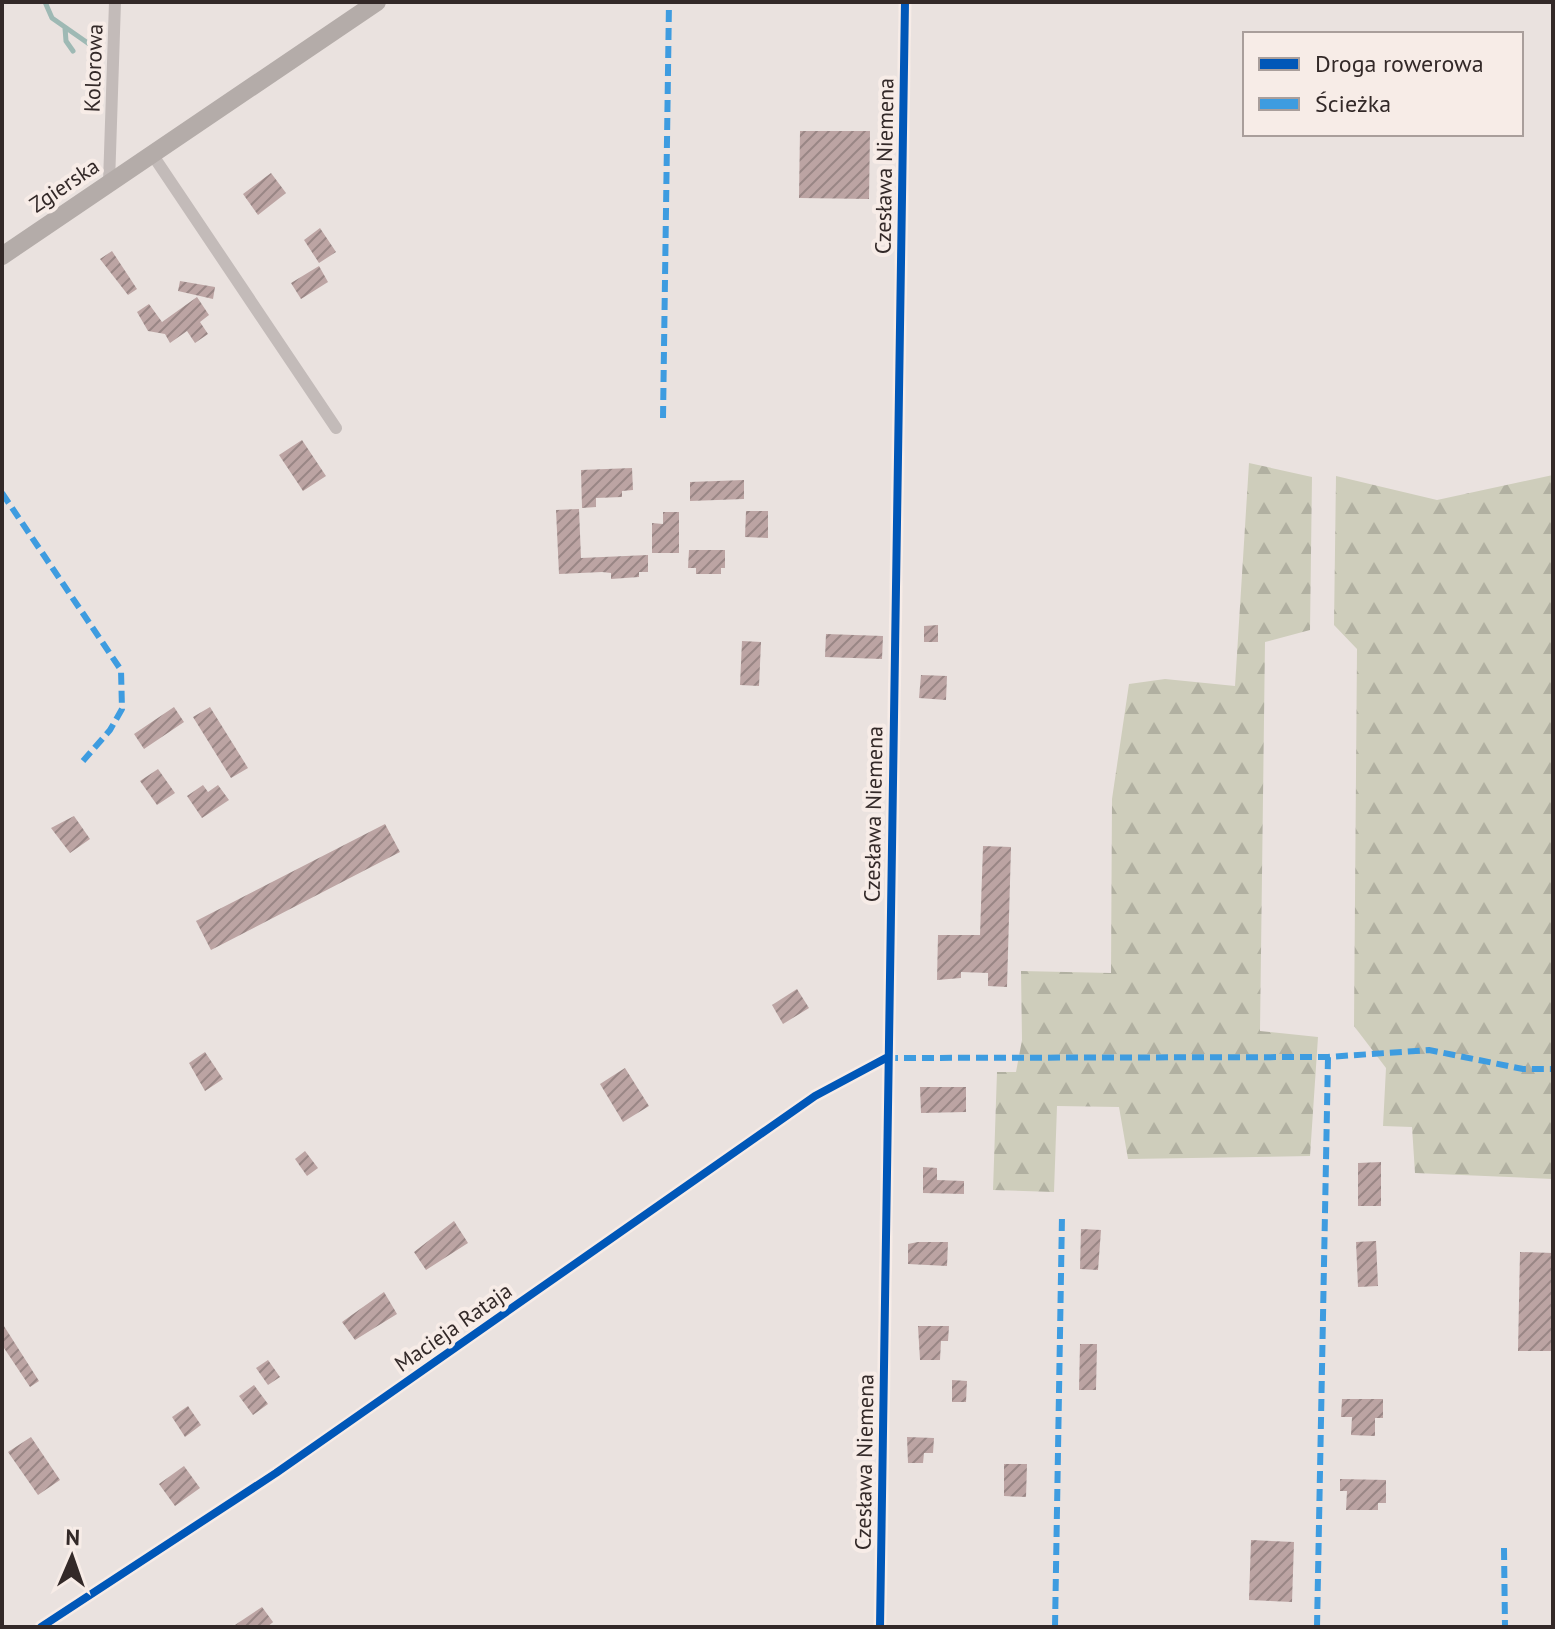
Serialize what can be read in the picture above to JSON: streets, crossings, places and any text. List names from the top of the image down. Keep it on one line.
{"streets":{"main road":["Zgierska"],"street":["Kolorowa","Czesława Niemena","Macieja Rataja"]},"crossings":[["Kolorowa","Zgierska"],["Czesława Niemena","Macieja Rataja"]],"legend":["Droga rowerowa","Ścieżka"],"north":"top"}
